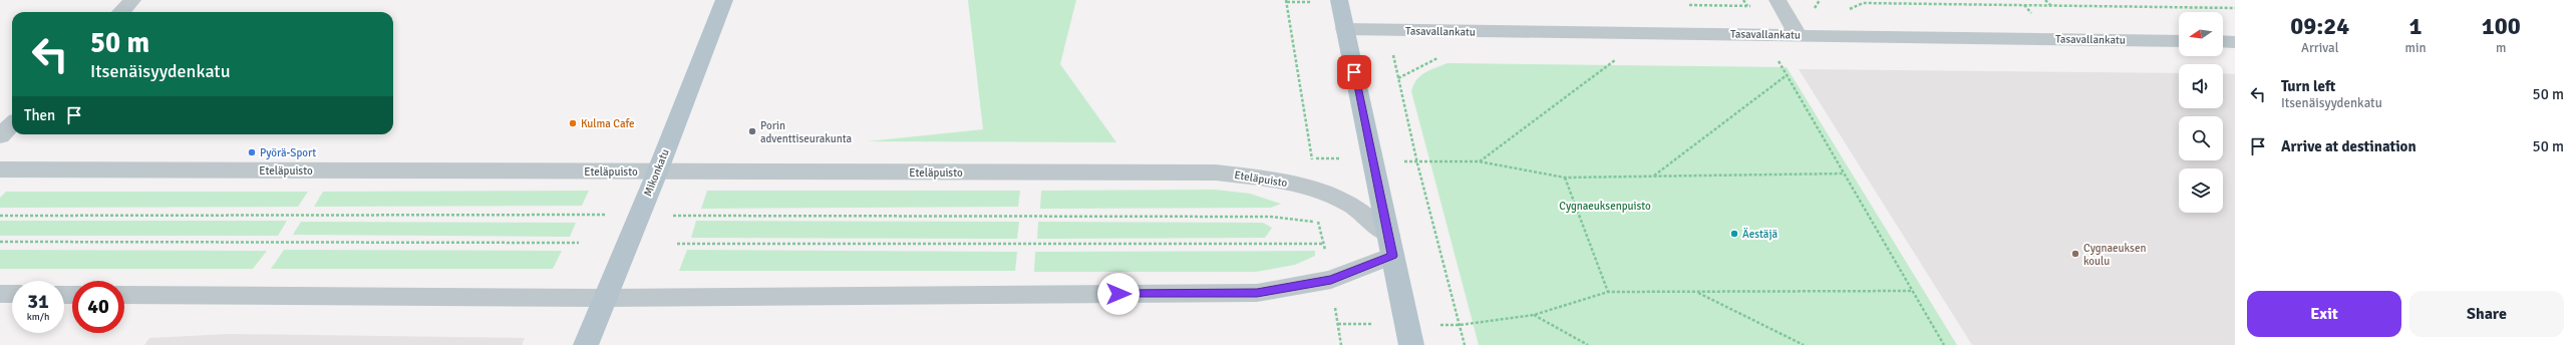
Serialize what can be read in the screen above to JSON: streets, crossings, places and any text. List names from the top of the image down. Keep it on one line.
{"streets":{"main road":["Mikonkatu"],"street":["Tasavallankatu","Eteläpuisto"]},"crossings":[["Eteläpuisto","Mikonkatu"]],"parks":["Cygnaeuksenpuisto"],"places":["Kulma Cafe","Porin adventtiseurakunta","Pyörä-Sport","Äestäjä","Cygnaeuksen koulu"],"north":"left","page":{"eta":["09:24","Arrival","1","min","100","m"],"turn":["50 m","Itsenäisyydenkatu"],"list":[{"name":"Turn left","note":"Itsenäisyydenkatu","value":"50 m"},{"name":"Arrive at destination","value":"50 m"}],"then":"Then","speed":"31 km/h","limit":"40","buttons":["Exit","Share"]}}
